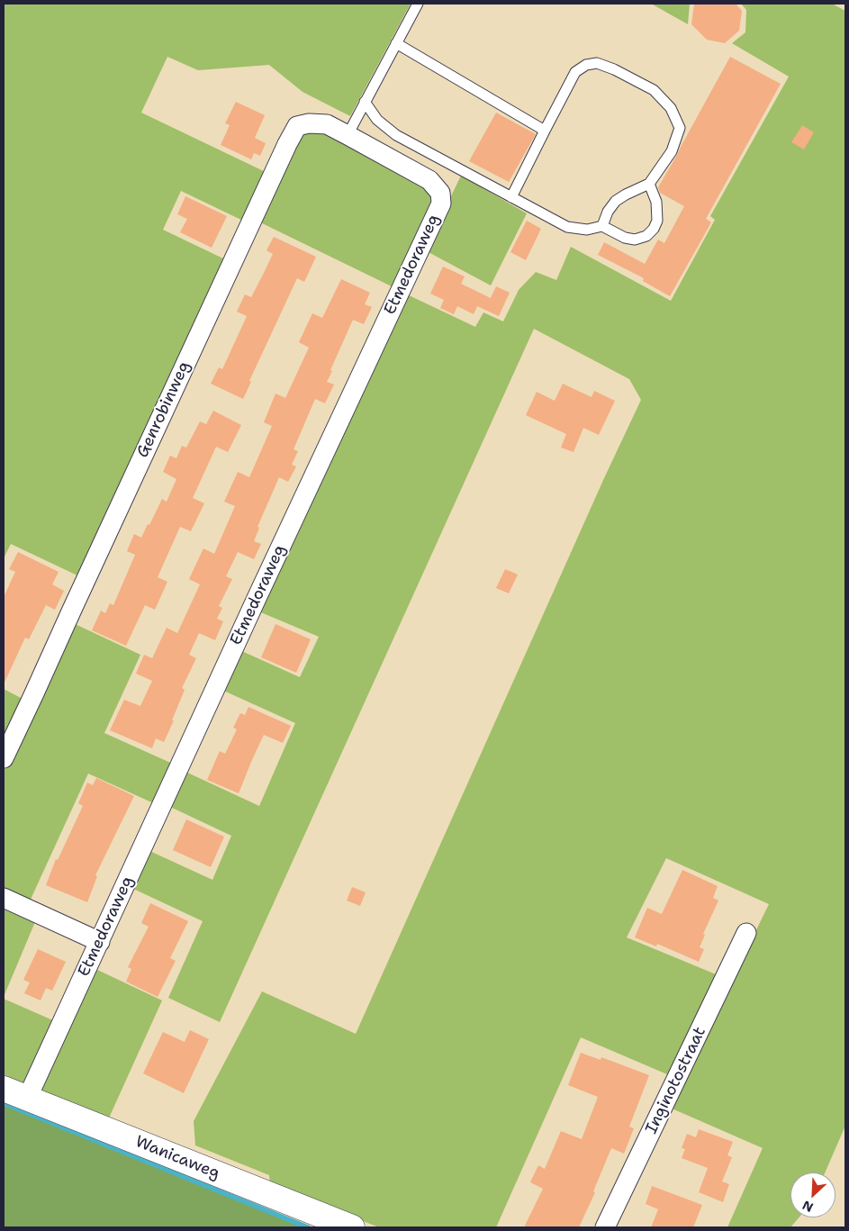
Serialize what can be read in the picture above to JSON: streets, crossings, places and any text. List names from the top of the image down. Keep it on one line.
{"streets":{"street":["Etmedoraweg","Genrobinweg","Inginotostraat","Wanicaweg"]},"crossings":[["Etmedoraweg","Genrobinweg"],["Etmedoraweg","Wanicaweg"]],"north":"bottom left"}
